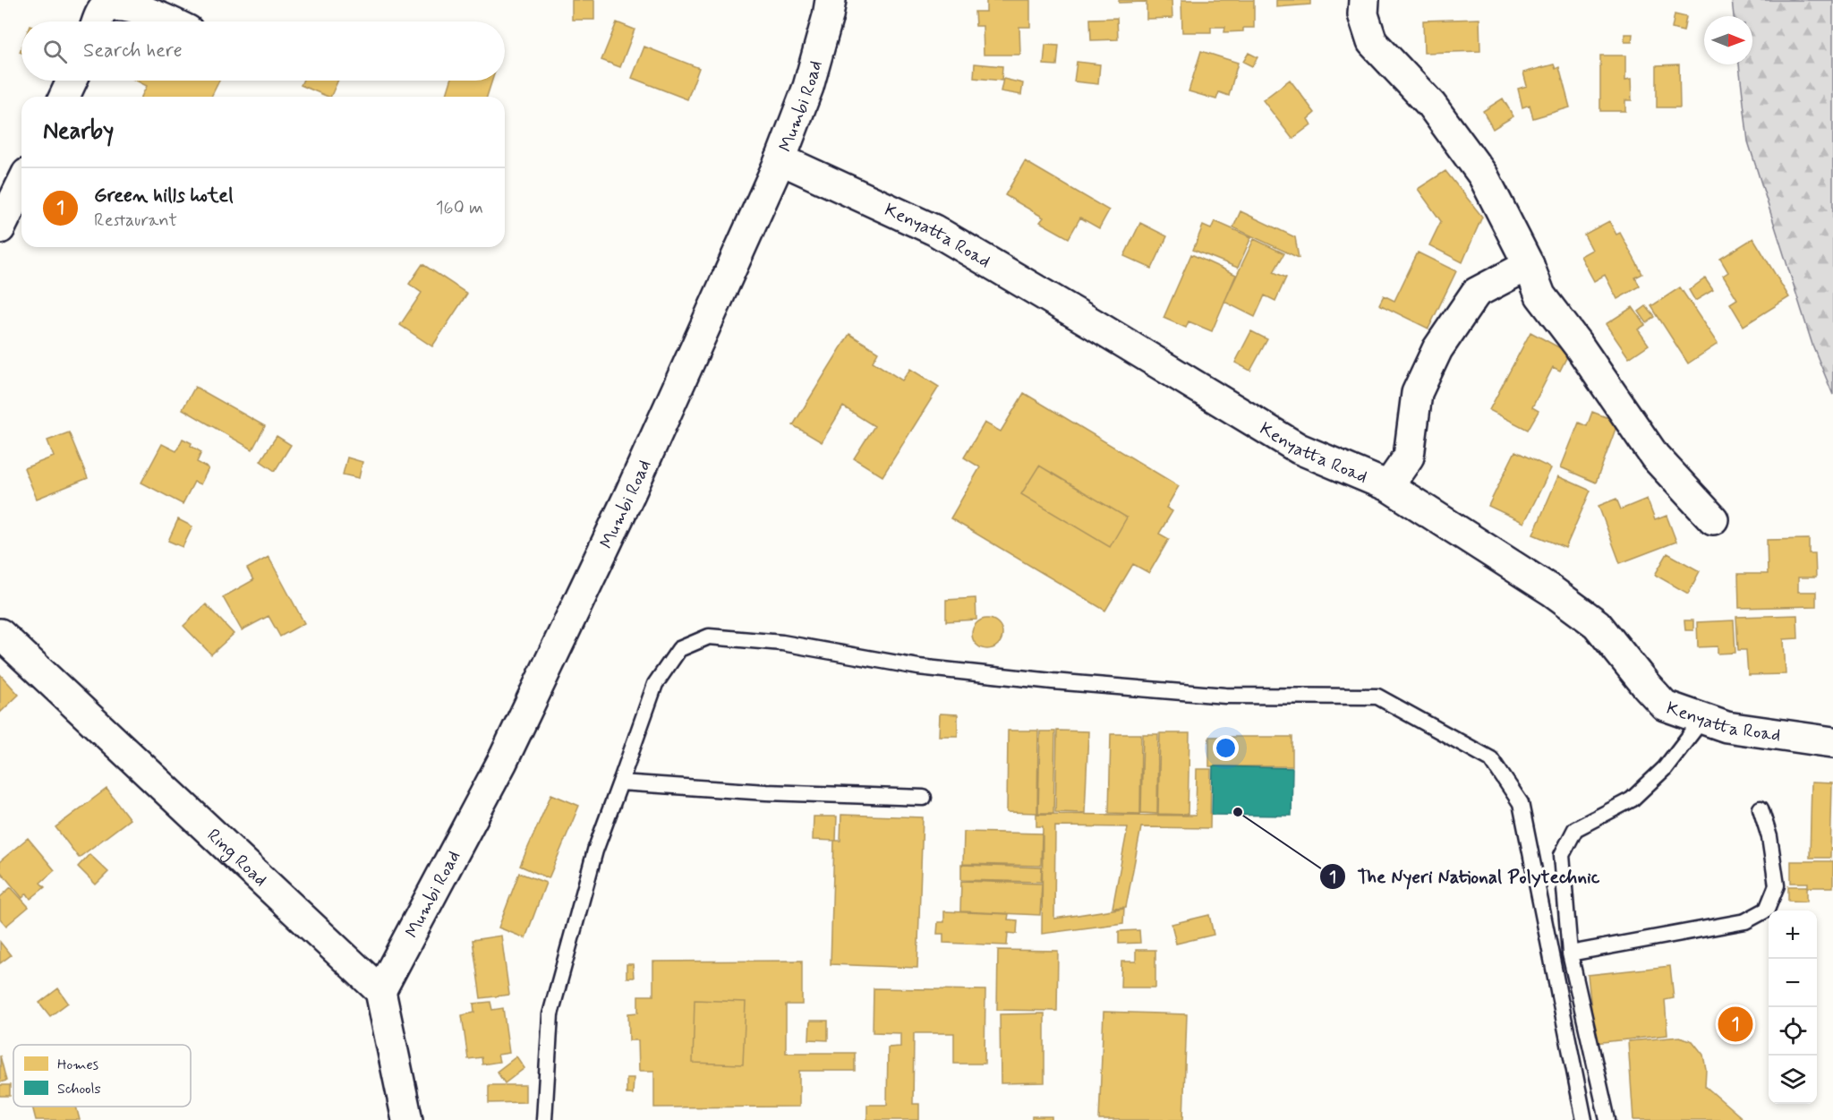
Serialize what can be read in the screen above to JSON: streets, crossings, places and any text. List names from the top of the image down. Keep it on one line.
{"streets":{"street":["Mumbi Road","Kenyatta Road","Ring Road"]},"crossings":[["Mumbi Road","Kenyatta Road"],["Mumbi Road","Ring Road"]],"places":["The Nyeri National Polytechnic"],"legend":["Homes","Schools"],"north":"right","page":{"search":"Search here","heading":"Nearby","list":[{"mark":"1","name":"Green hills hotel","note":"Restaurant","value":"160 m"}],"map_buttons":["+","−"],"pins":"1"}}
